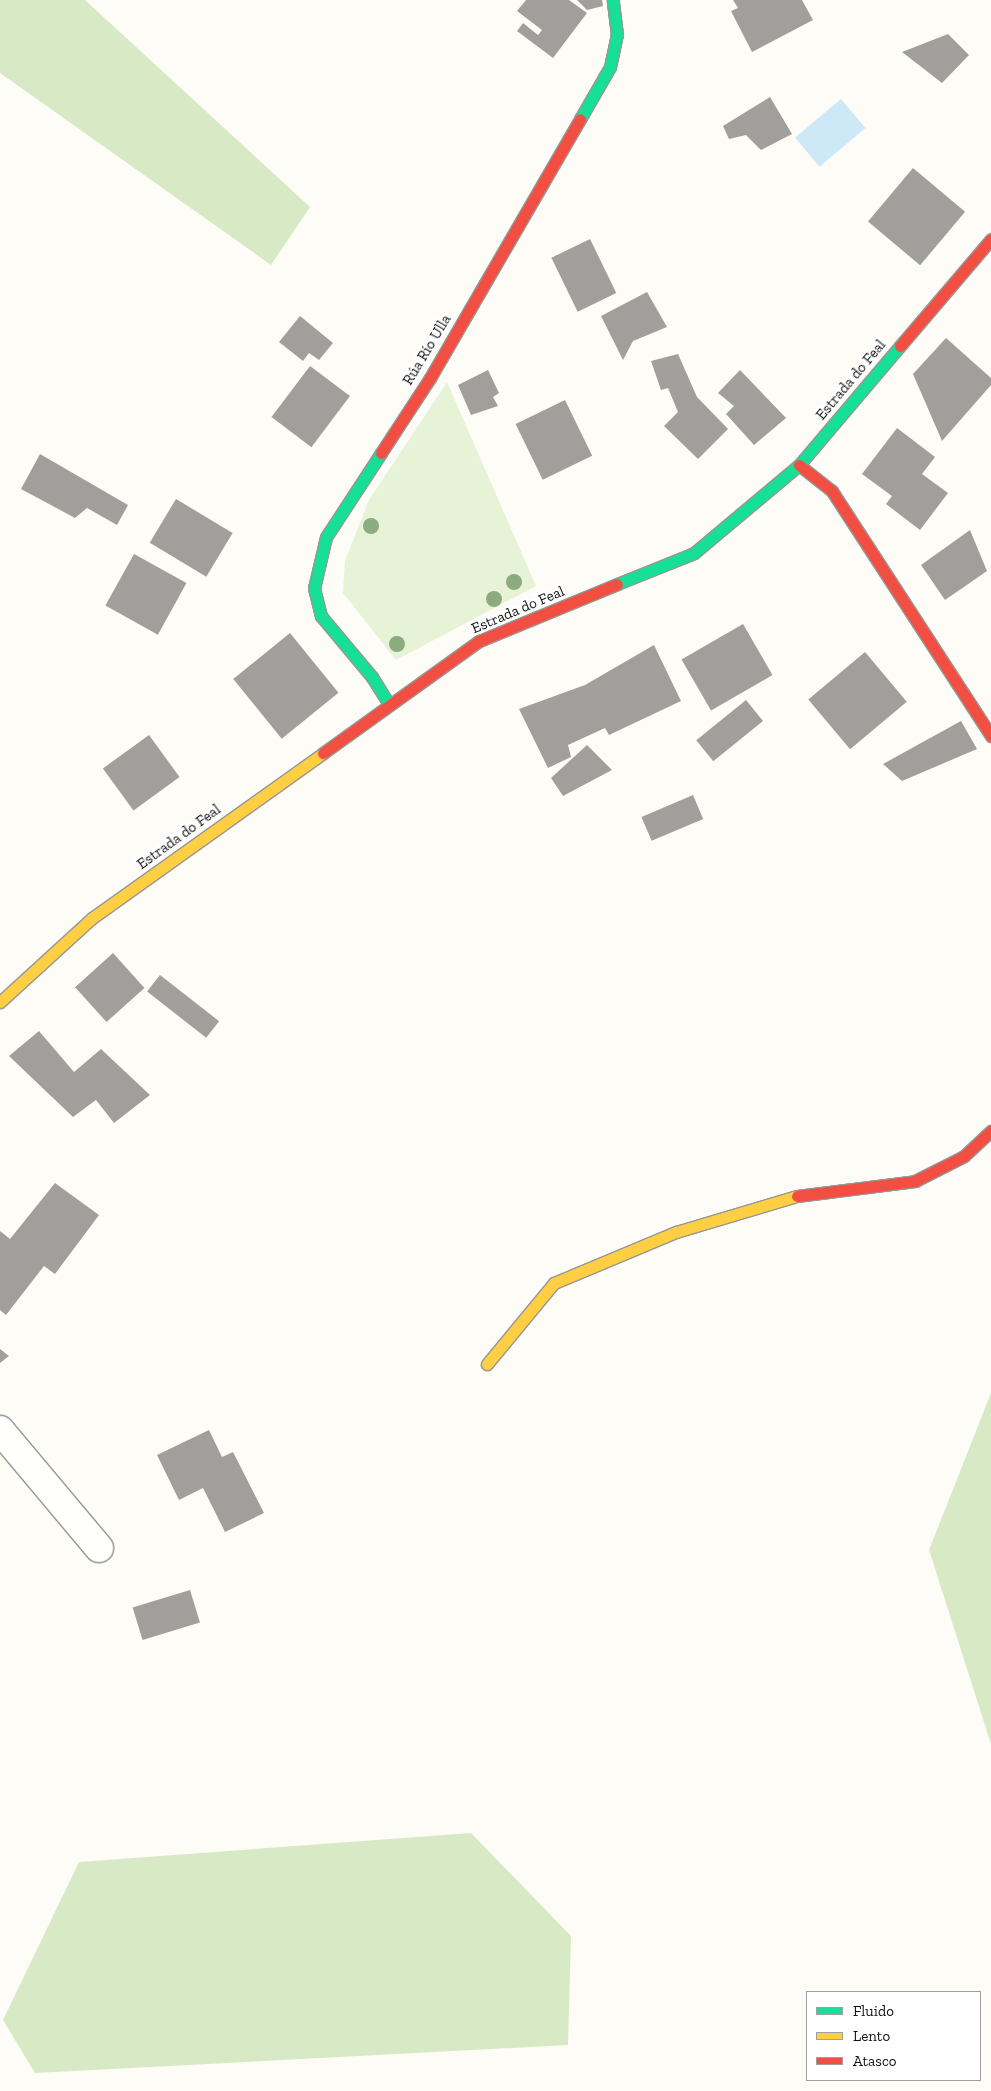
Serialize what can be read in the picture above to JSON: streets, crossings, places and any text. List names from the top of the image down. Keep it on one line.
{"streets":{"street":["Rúa Río Ulla","Estrada do Feal"]},"crossings":[["Rúa Río Ulla","Estrada do Feal"]],"legend":["Fluido","Lento","Atasco"]}
